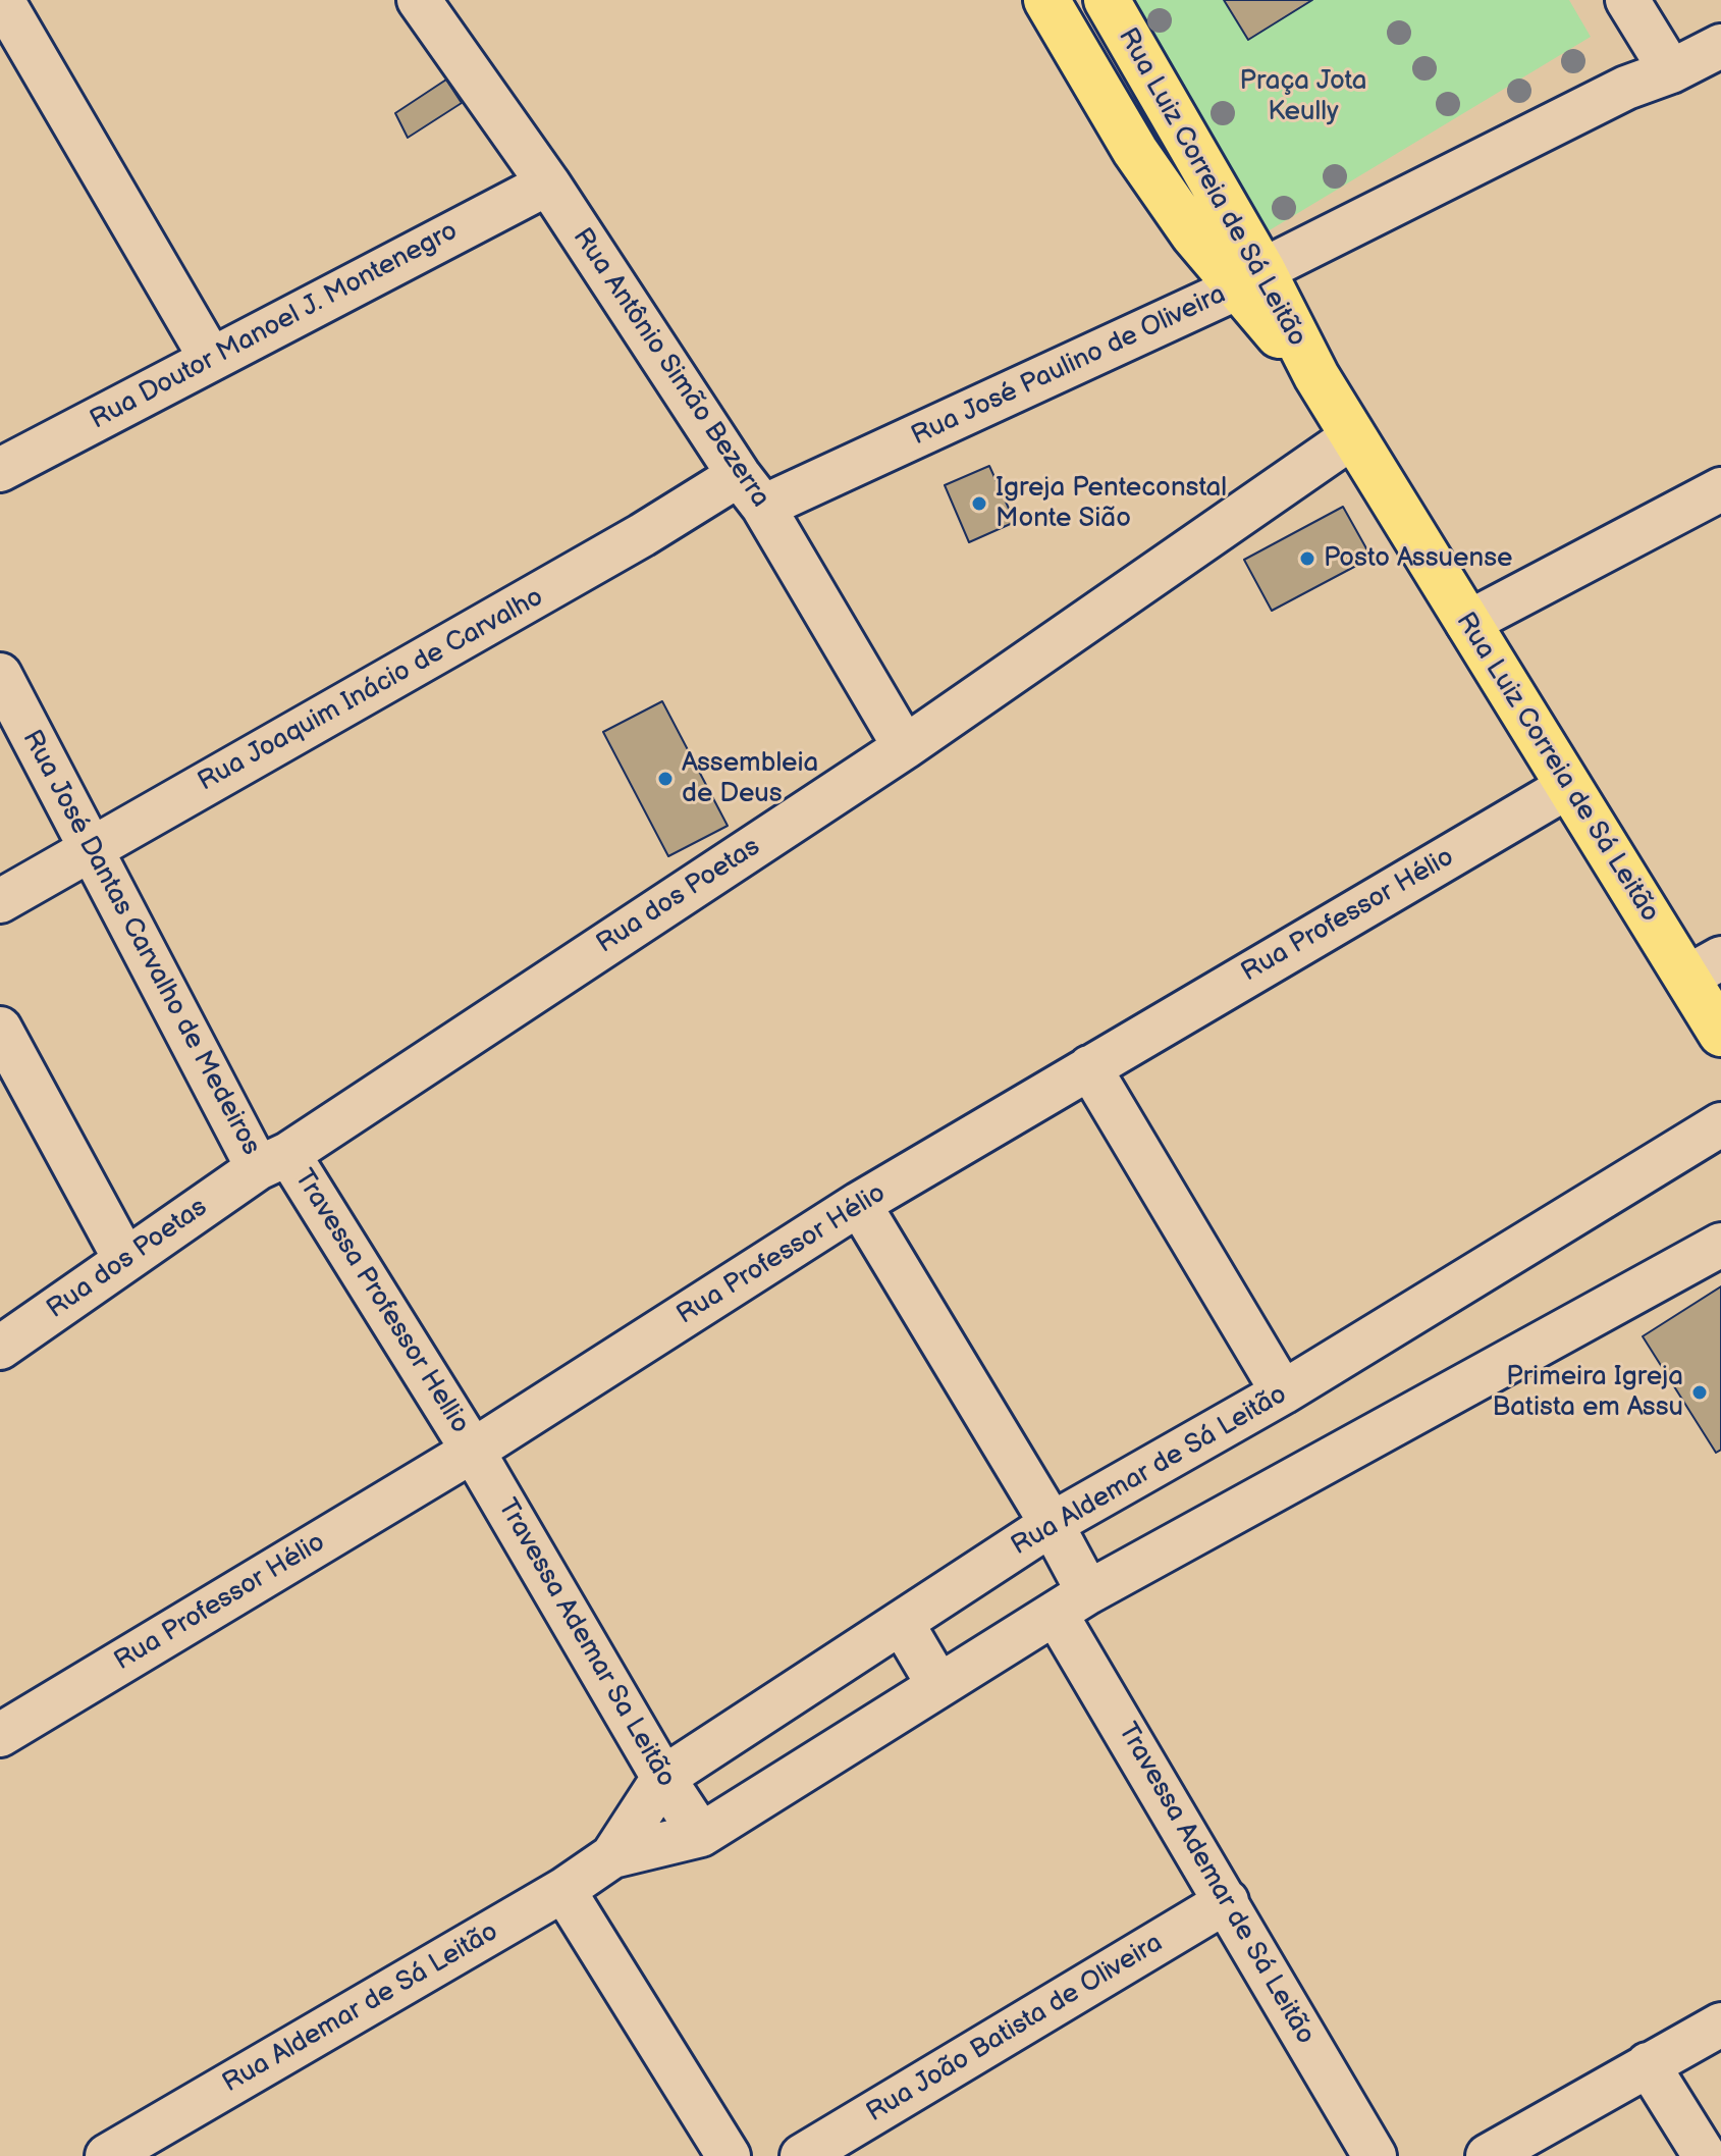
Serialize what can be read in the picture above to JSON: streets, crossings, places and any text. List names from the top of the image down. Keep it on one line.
{"streets":{"main road":["Rua Luiz Correia de Sá Leitão"],"street":["Rua Doutor Manoel J. Montenegro","Rua José Paulino de Oliveira","Rua Antônio Simão Bezerra","Rua Joaquim Inácio de Carvalho","Rua dos Poetas","Rua Professor Hélio","Rua José Dantas Carvalho de Medeiros","Travessa Professor Hellio","Rua Aldemar de Sá Leitão","Travessa Ademar Sa Leitão","Travessa Ademar de Sá Leitão","Rua João Batista de Oliveira"]},"crossings":[["Rua Luiz Correia de Sá Leitão","Rua José Paulino de Oliveira"],["Rua Luiz Correia de Sá Leitão","Rua dos Poetas"],["Rua Luiz Correia de Sá Leitão","Rua Professor Hélio"],["Rua Doutor Manoel J. Montenegro","Rua Antônio Simão Bezerra"],["Rua José Paulino de Oliveira","Rua Antônio Simão Bezerra"],["Rua José Paulino de Oliveira","Rua Joaquim Inácio de Carvalho"],["Rua Antônio Simão Bezerra","Rua Joaquim Inácio de Carvalho"],["Rua Antônio Simão Bezerra","Rua dos Poetas"],["Rua Joaquim Inácio de Carvalho","Rua José Dantas Carvalho de Medeiros"],["Rua dos Poetas","Rua José Dantas Carvalho de Medeiros"],["Rua dos Poetas","Travessa Professor Hellio"],["Rua Professor Hélio","Travessa Professor Hellio"],["Rua Professor Hélio","Travessa Ademar Sa Leitão"],["Rua Professor Hélio","Travessa Ademar de Sá Leitão"],["Rua José Dantas Carvalho de Medeiros","Travessa Professor Hellio"],["Travessa Professor Hellio","Travessa Ademar Sa Leitão"],["Rua Aldemar de Sá Leitão","Travessa Ademar Sa Leitão"],["Rua Aldemar de Sá Leitão","Travessa Ademar de Sá Leitão"],["Travessa Ademar de Sá Leitão","Rua João Batista de Oliveira"]],"parks":["Praça Jota Keully"],"places":["Igreja Penteconstal Monte Sião","Posto Assuense","Assembleia de Deus","Primeira Igreja Batista em Assu"]}
